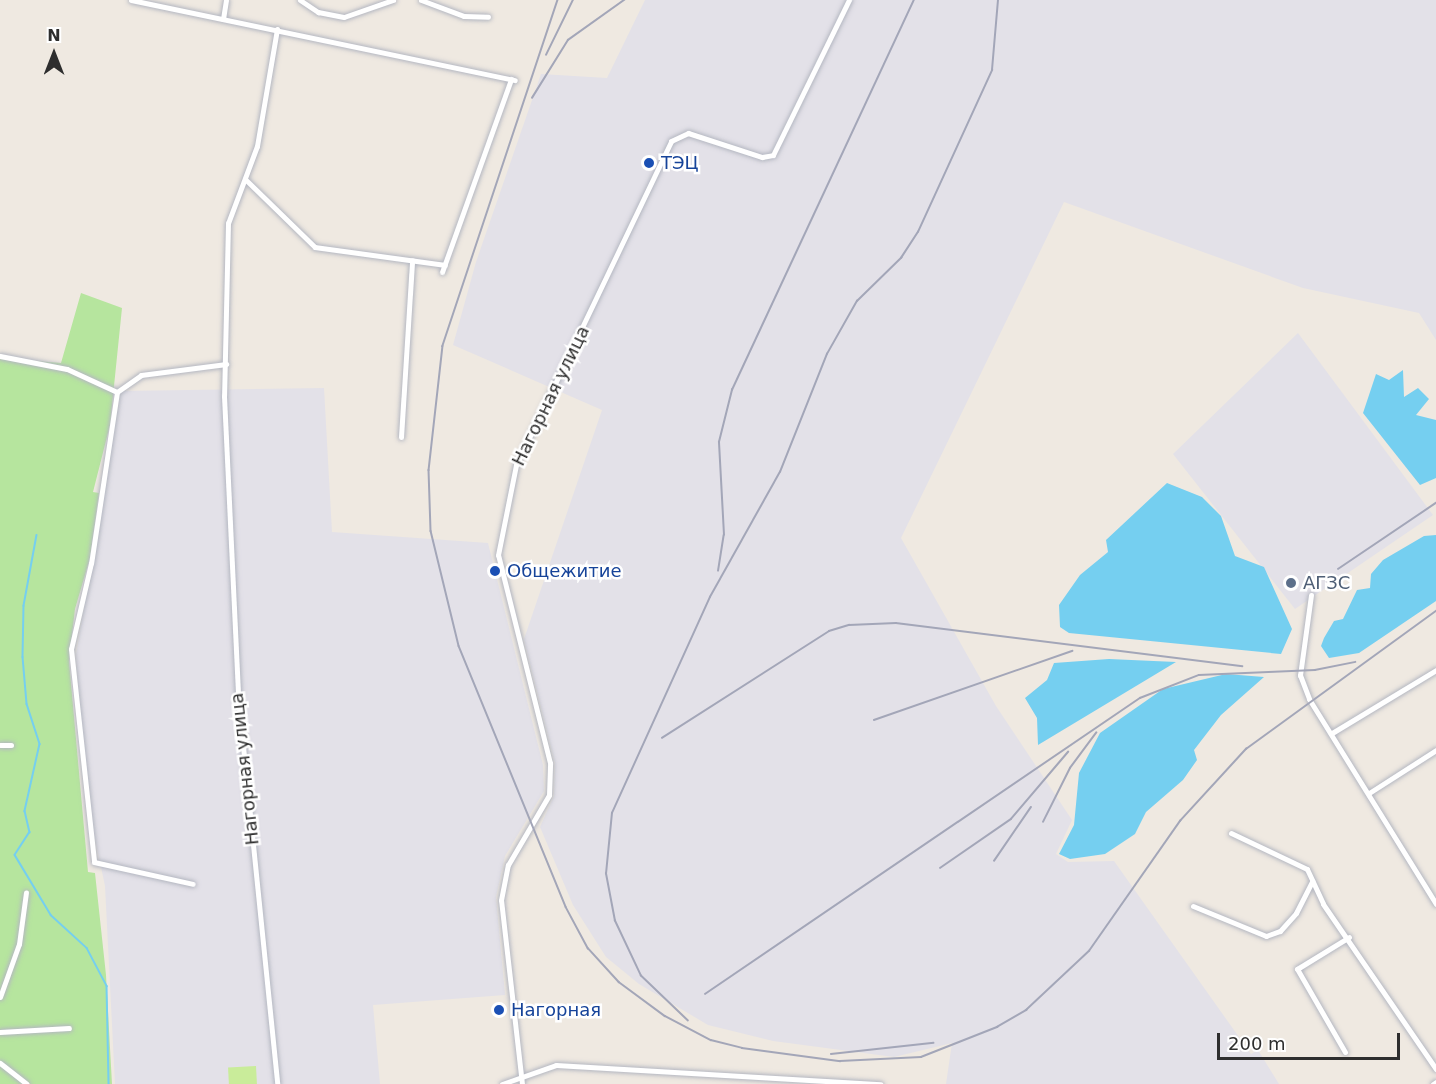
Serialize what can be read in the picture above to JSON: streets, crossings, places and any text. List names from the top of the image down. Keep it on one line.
{"streets":{"street":["Нагорная улица"]},"places":["ТЭЦ","Общежитие","АГЗС","Нагорная"],"scale_bar":"200 m","north":"top"}
